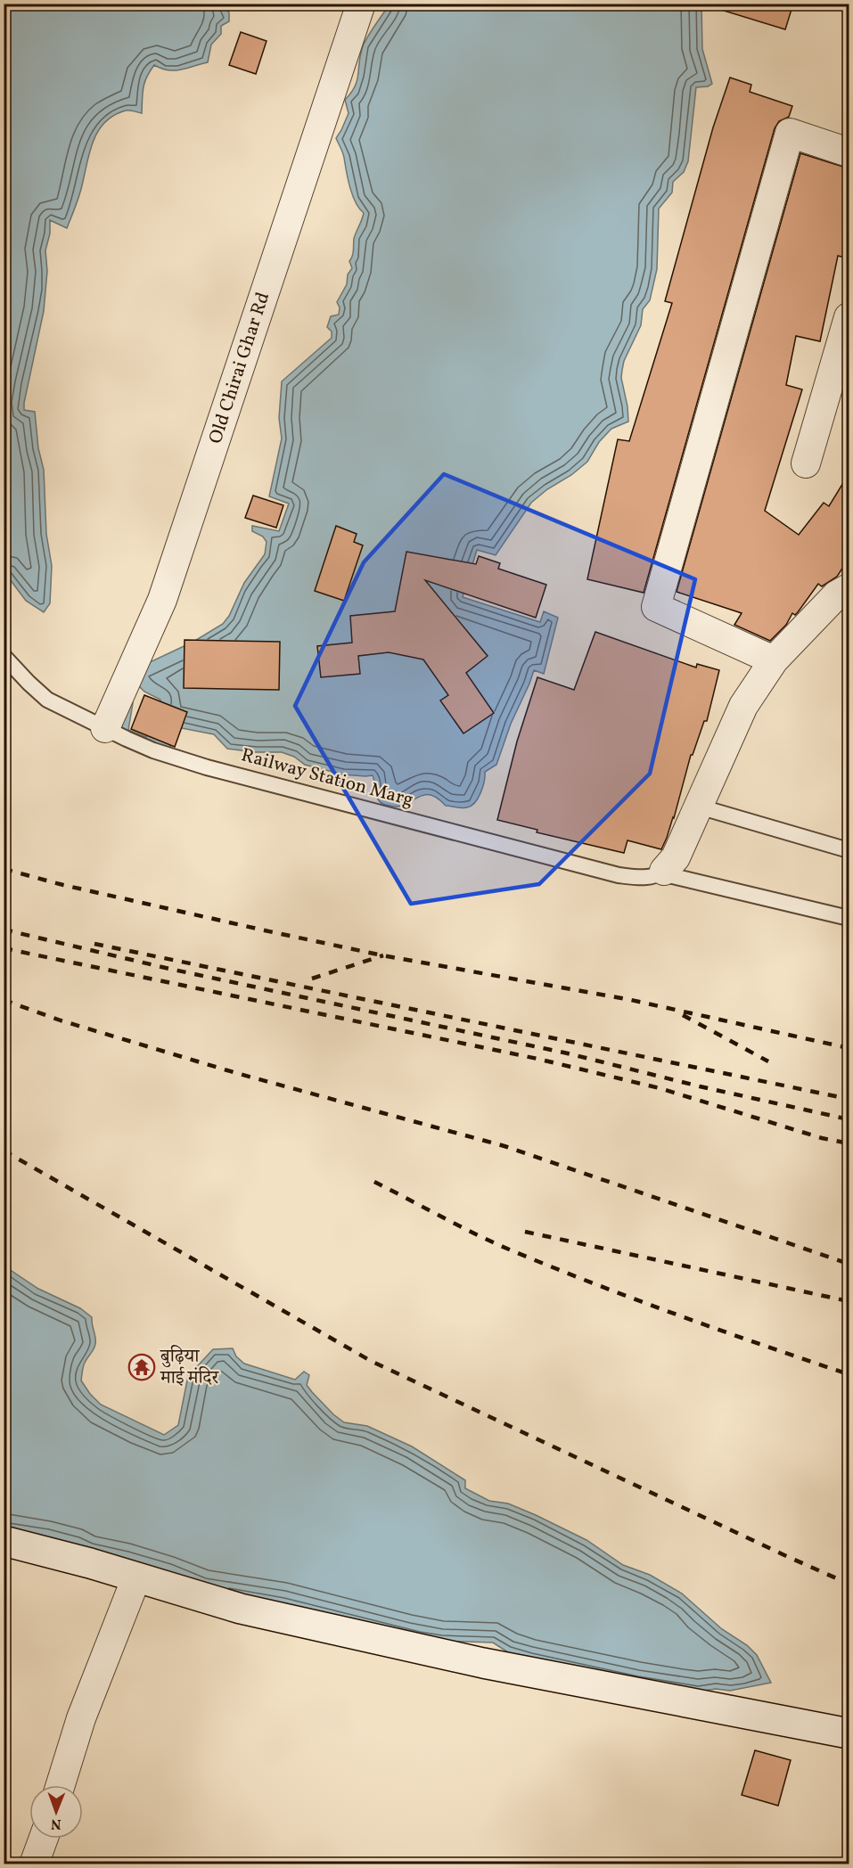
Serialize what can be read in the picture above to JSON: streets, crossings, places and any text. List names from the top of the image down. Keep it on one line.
{"streets":{"street":["Old Chirai Ghar Rd"],"lane":["Railway Station Marg"]},"crossings":[["Old Chirai Ghar Rd","Railway Station Marg"]],"places":{"temple":["बुढ़िया माई मंदिर"]},"north":"bottom"}
